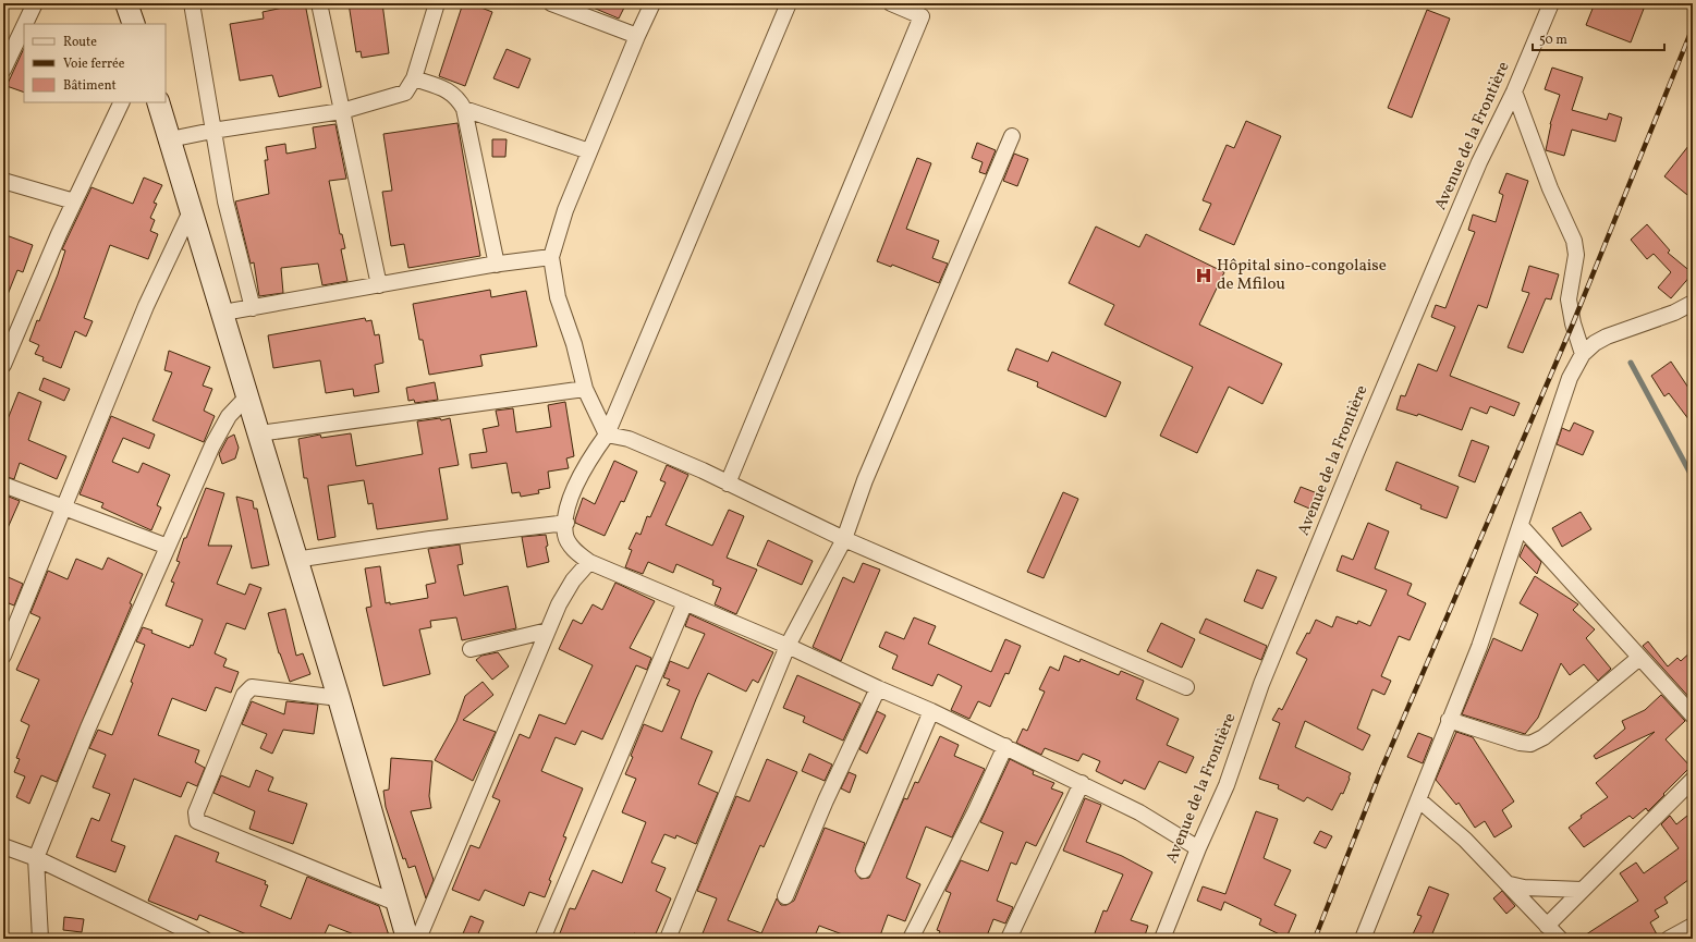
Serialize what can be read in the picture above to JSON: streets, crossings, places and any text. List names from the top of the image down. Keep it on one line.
{"streets":{"street":["Avenue de la Frontière"]},"places":{"hospital":["Hôpital sino-congolaise de Mfilou"]},"legend":["Route","Voie ferrée","Bâtiment"],"scale_bar":"50 m"}
